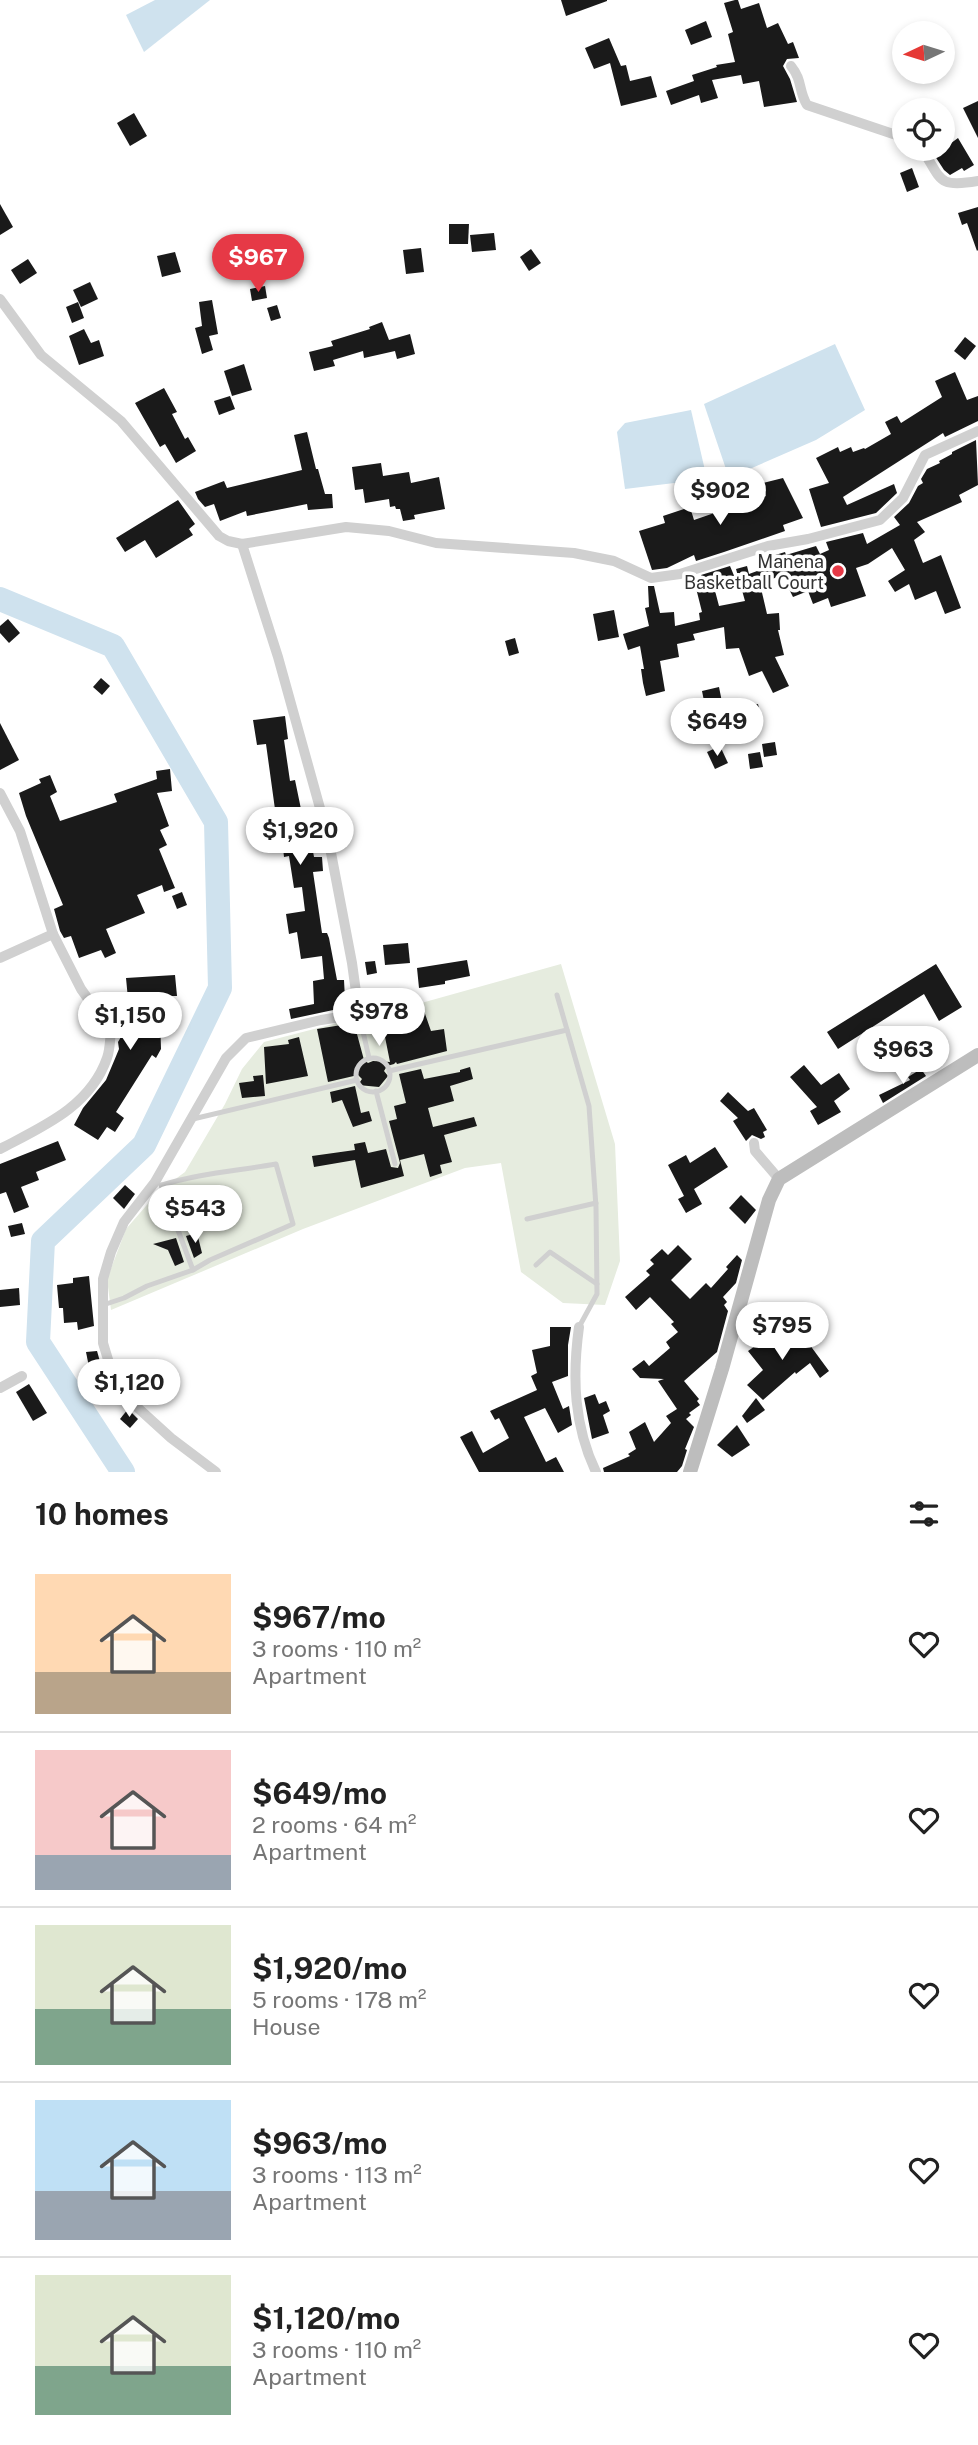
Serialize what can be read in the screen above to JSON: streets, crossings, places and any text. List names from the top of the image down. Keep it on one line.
{"places":["Manena Basketball Court"],"north":"left","page":{"price":["$967","$902","$649","$1,920","$978","$1,150","$963","$543","$795","$1,120"],"heading":"10 homes","list":[{"name":"$967/mo","note":"3 rooms · 110 m² · Apartment"},{"name":"$649/mo","note":"2 rooms · 64 m² · Apartment"},{"name":"$1,920/mo","note":"5 rooms · 178 m² · House"},{"name":"$963/mo","note":"3 rooms · 113 m² · Apartment"},{"name":"$1,120/mo","note":"3 rooms · 110 m² · Apartment"}]}}
